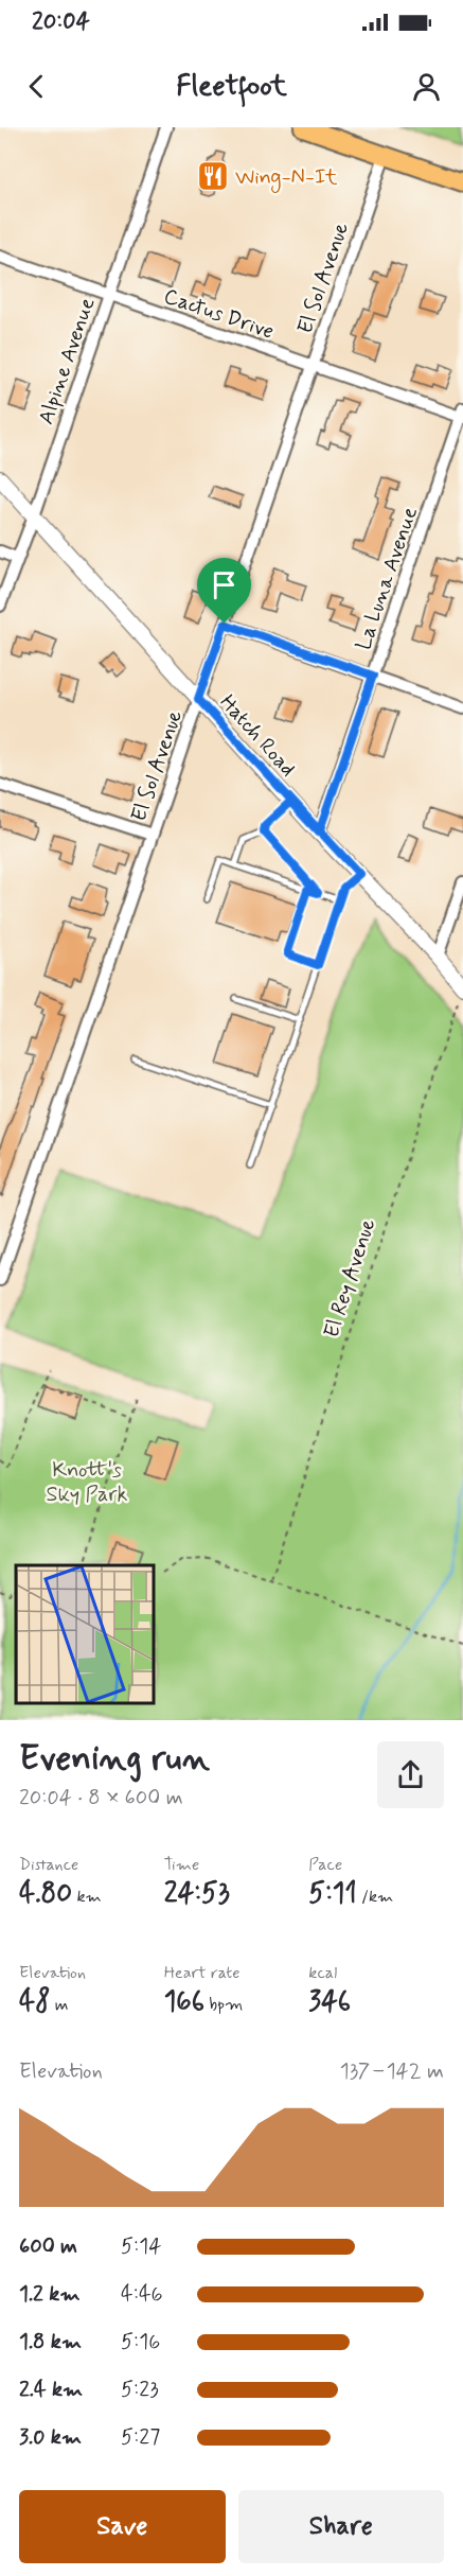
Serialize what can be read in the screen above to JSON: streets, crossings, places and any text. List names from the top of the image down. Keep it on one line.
{"streets":{"street":["El Sol Avenue","Cactus Drive","Alpine Avenue","La Luna Avenue","Hatch Road"],"path":["El Rey Avenue"]},"crossings":[["El Sol Avenue","Cactus Drive"],["El Sol Avenue","Hatch Road"],["Cactus Drive","Alpine Avenue"],["Cactus Drive","La Luna Avenue"],["Alpine Avenue","Hatch Road"],["La Luna Avenue","Hatch Road"],["Hatch Road","El Rey Avenue"]],"parks":["Knott's Sky Park"],"places":{"restaurant":["Wing-N-It"]},"page":{"status":"20:04","header":"Fleetfoot","heading":["Evening run","20:04 · 8 × 600 m"],"stats":[["Distance","4.80 km"],["Time","24:53"],["Pace","5:11 /km"],["Elevation","48 m"],["Heart rate","166 bpm"],["kcal","346"]],"chart":["Elevation","137–142 m"],"list":[{"name":"600 m","note":"5:14"},{"name":"1.2 km","note":"4:46"},{"name":"1.8 km","note":"5:16"},{"name":"2.4 km","note":"5:23"},{"name":"3.0 km","note":"5:27"}],"buttons":["Save","Share"]}}
